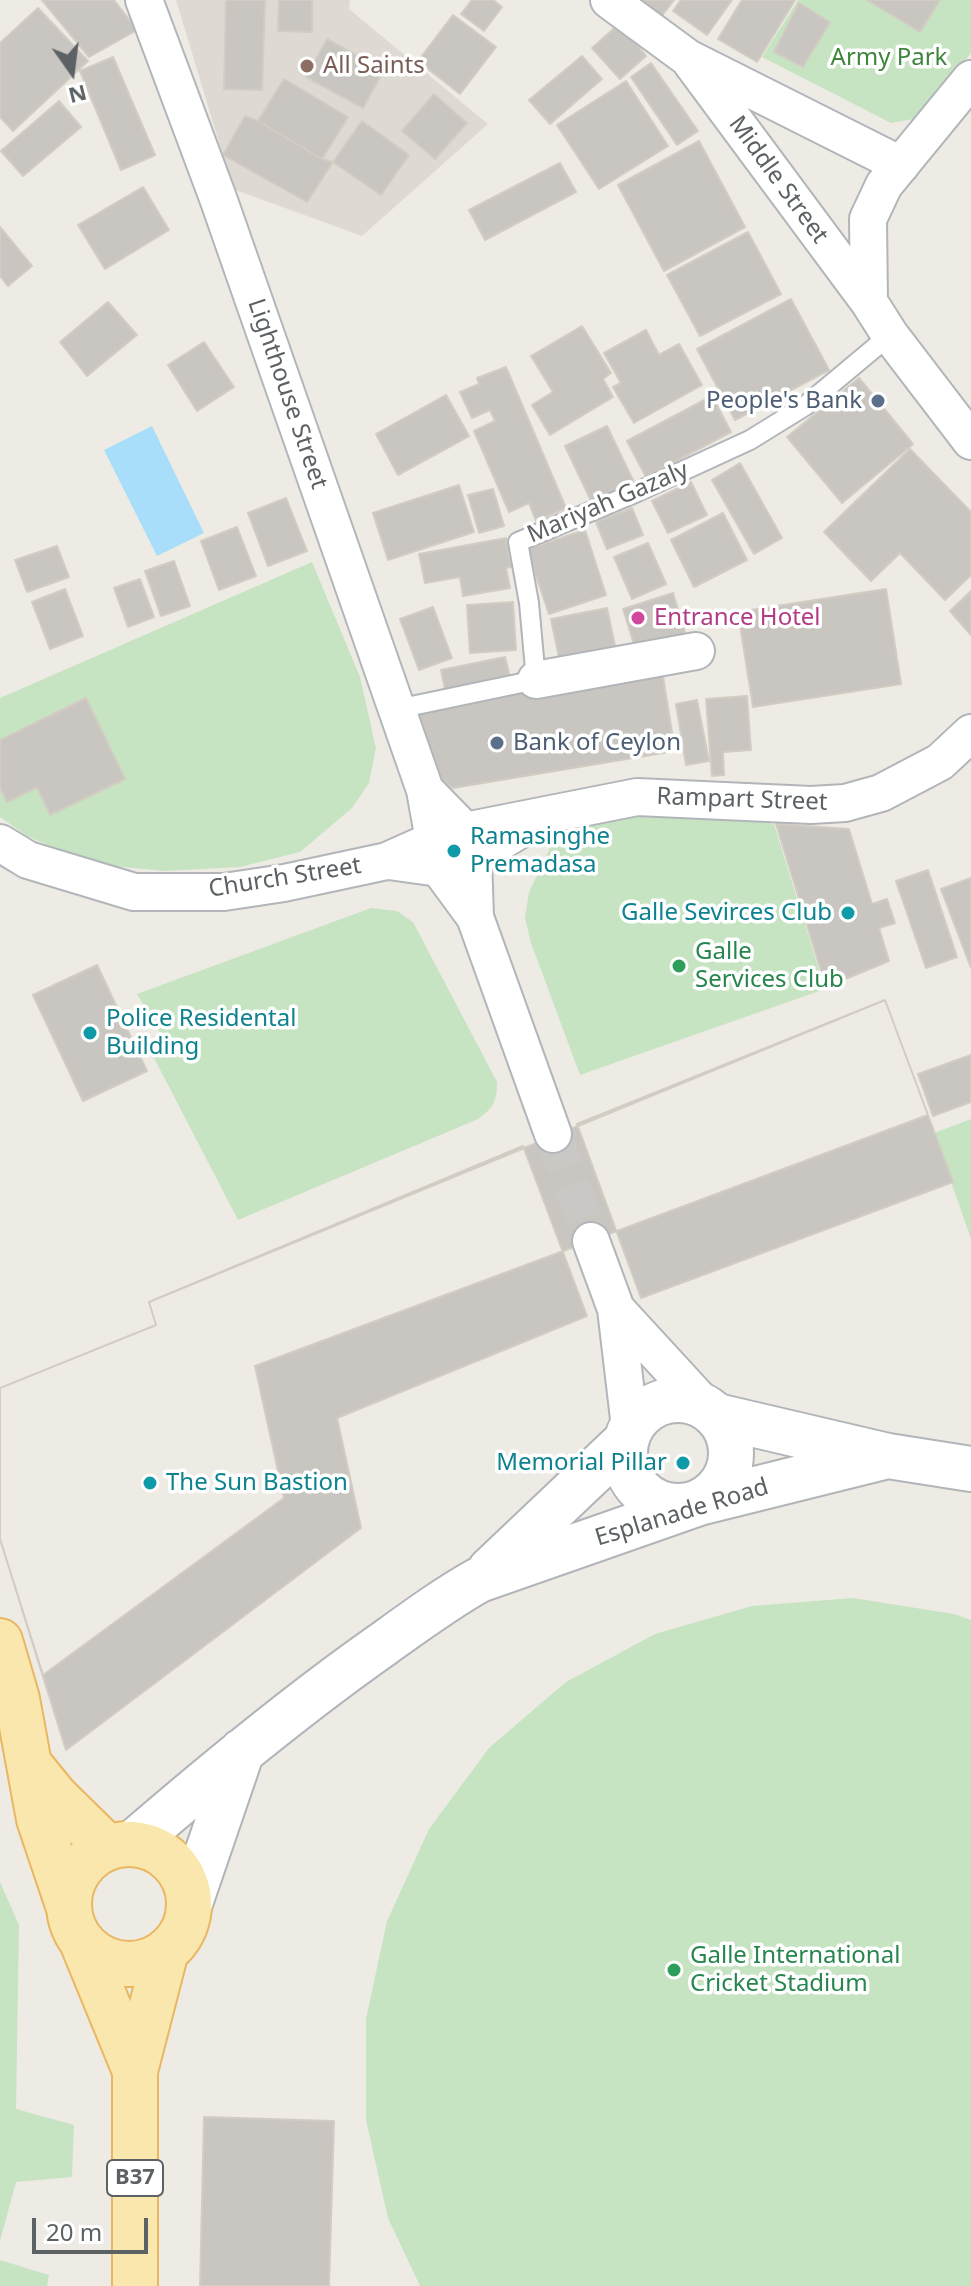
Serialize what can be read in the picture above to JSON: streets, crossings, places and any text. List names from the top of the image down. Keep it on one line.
{"streets":{"main road":["B37"],"street":["Middle Street","Lighthouse Street","Rampart Street","Church Street","Esplanade Road"],"lane":["Mariyah Gazaly"]},"crossings":[["Lighthouse Street","Rampart Street"],["Lighthouse Street","Church Street"],["Rampart Street","Church Street"],["Esplanade Road","B37"]],"parks":["Army Park"],"places":["All Saints","People's Bank","Entrance Hotel","Bank of Ceylon","Ramasinghe Premadasa","Galle Sevirces Club","Galle Services Club","Police Residental Building","Memorial Pillar","The Sun Bastion","Galle International Cricket Stadium"],"scale_bar":"20 m","north":"bottom"}
